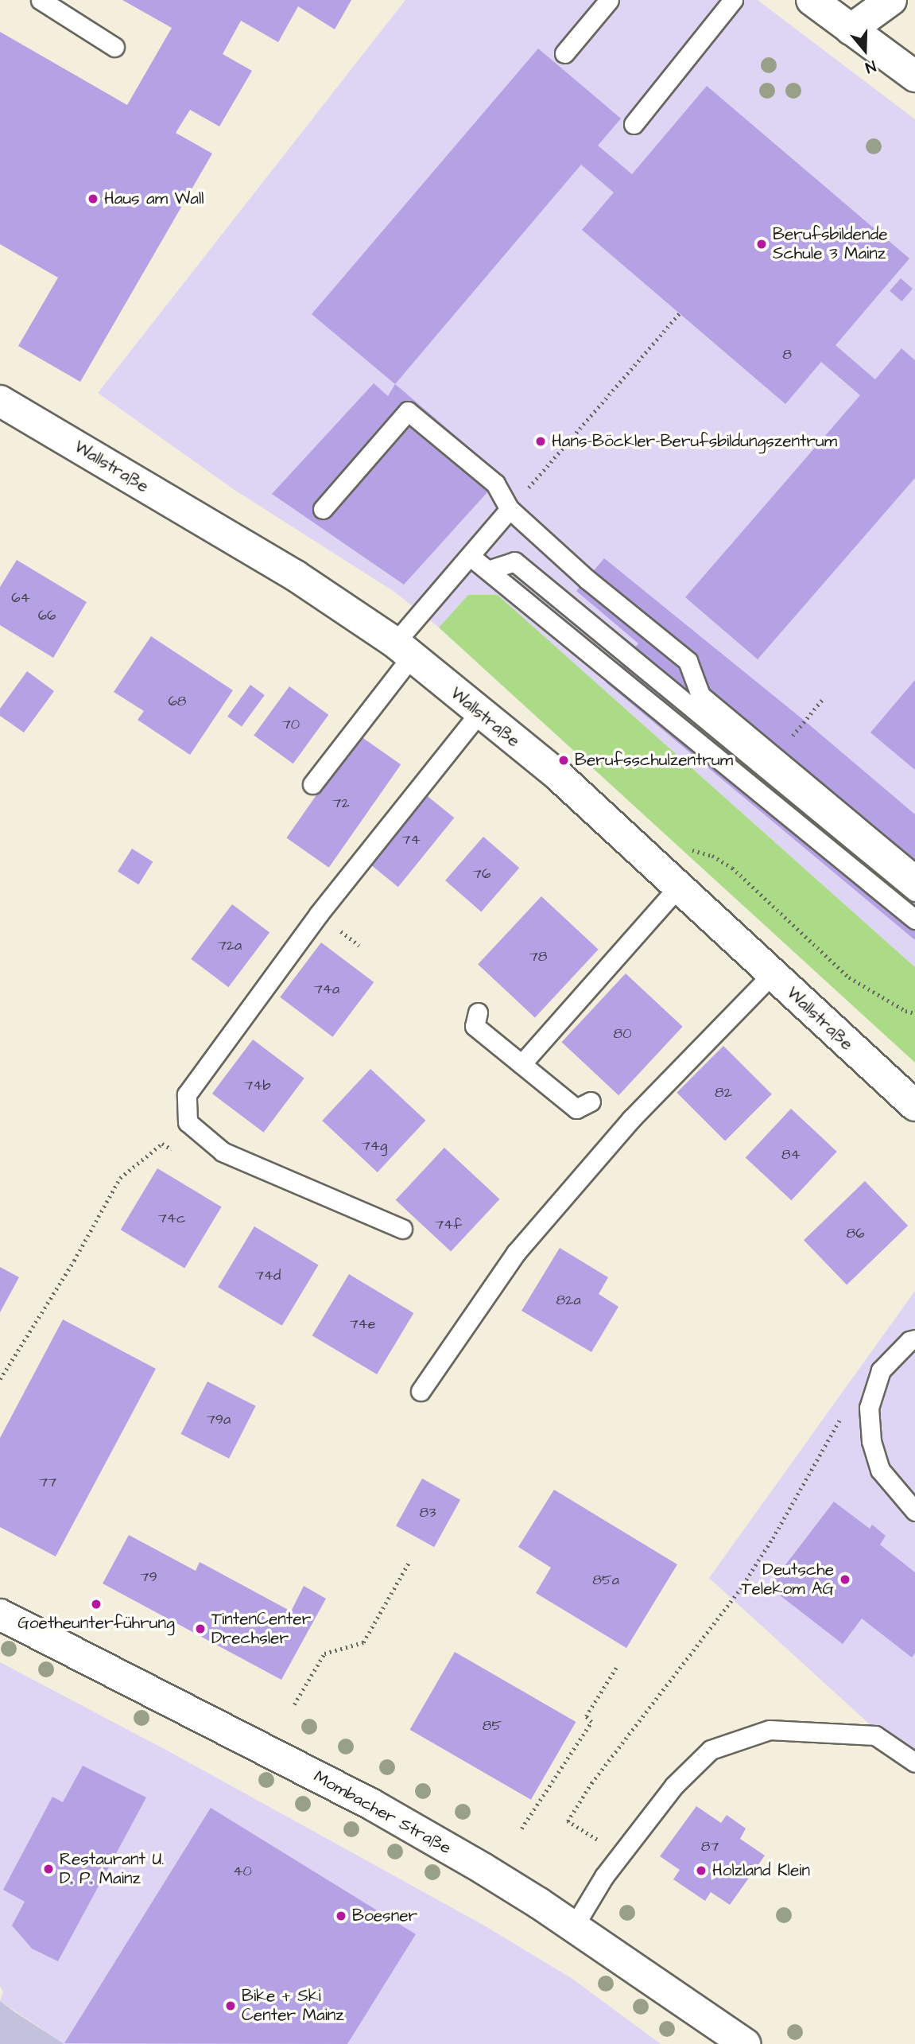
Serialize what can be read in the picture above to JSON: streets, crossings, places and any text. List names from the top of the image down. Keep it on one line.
{"streets":{"street":["Wallstraße","Mombacher Straße"]},"places":["Haus am Wall","Berufsbildende Schule 3 Mainz","Hans-Böckler-Berufsbildungszentrum","Berufsschulzentrum","Deutsche Telekom AG","Goetheunterführung","TintenCenter Drechsler","Restaurant U. D. P. Mainz","Holzland Klein","Boesner","Bike + Ski Center Mainz"],"house_numbers":["8","64","66","68","70","72","74","76","72a","78","74a","80","74b","82","74g","84","74c","74f","86","74d","82a","74e","79a","77","83","79","85a","85","87","40"],"north":"bottom"}
